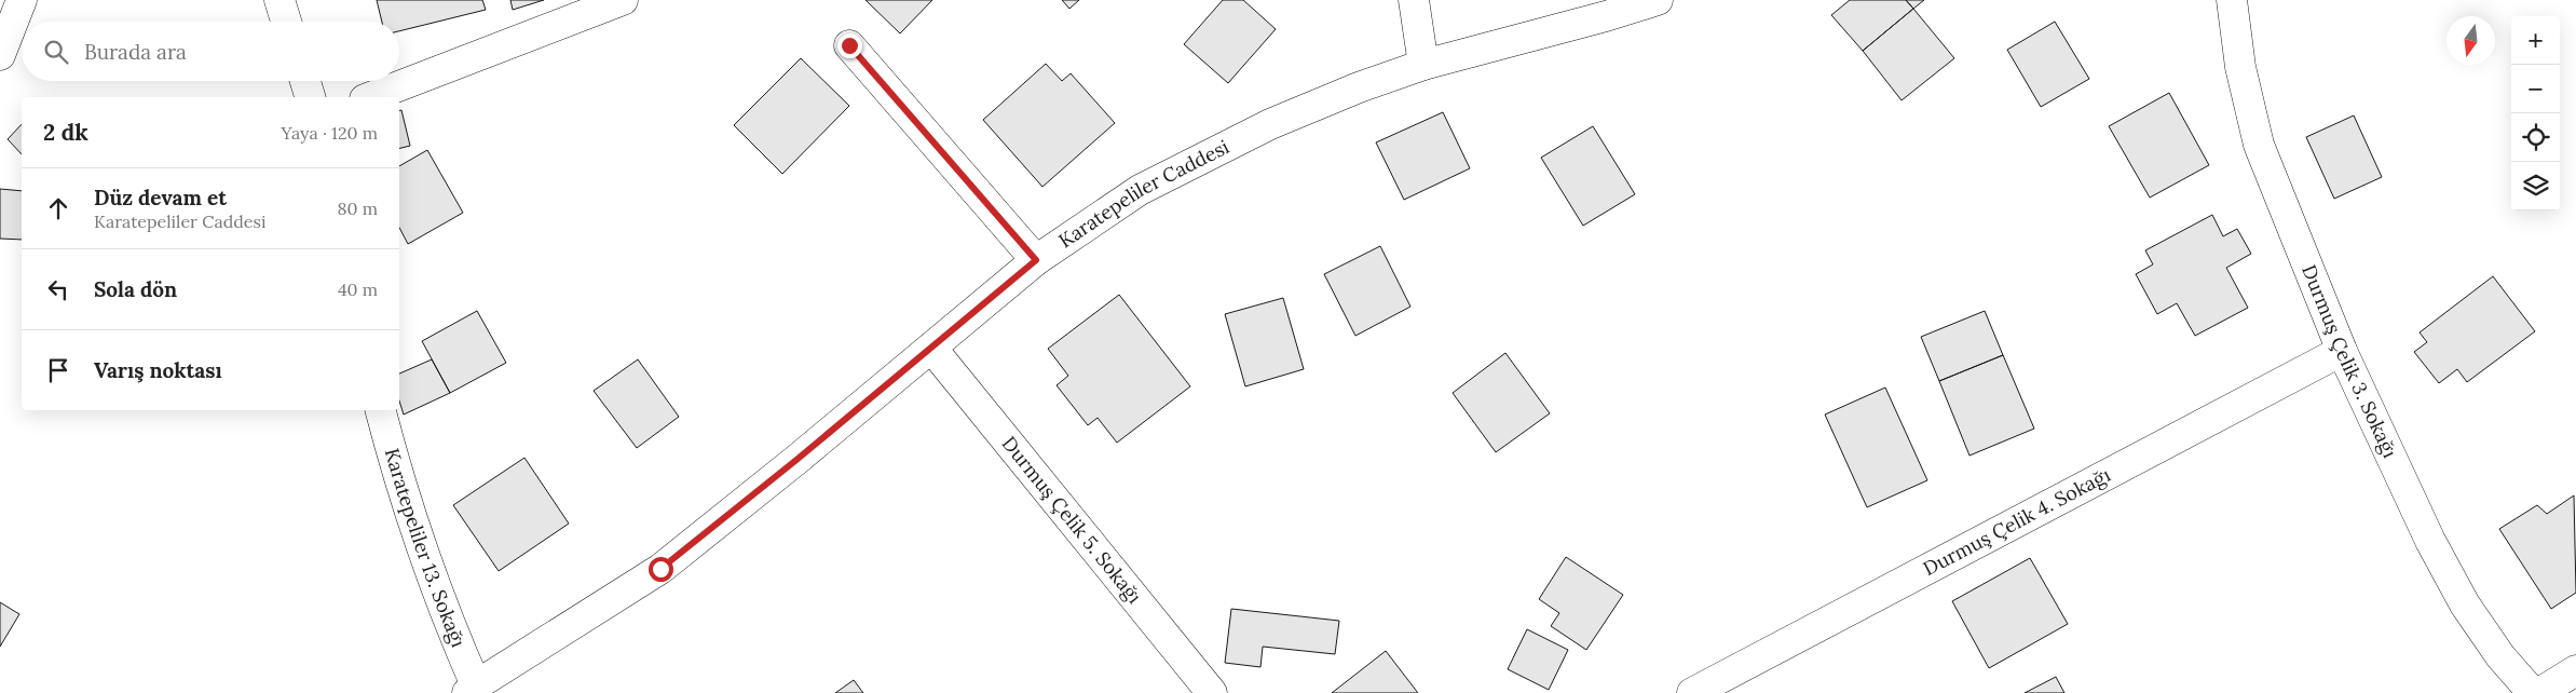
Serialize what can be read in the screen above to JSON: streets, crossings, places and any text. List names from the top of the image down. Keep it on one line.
{"streets":{"street":["Karatepeliler Caddesi","Durmuş Çelik 3. Sokağı","Durmuş Çelik 5. Sokağı","Durmuş Çelik 4. Sokağı","Karatepeliler 13. Sokağı"]},"crossings":[["Karatepeliler Caddesi","Durmuş Çelik 5. Sokağı"],["Karatepeliler Caddesi","Karatepeliler 13. Sokağı"],["Durmuş Çelik 3. Sokağı","Durmuş Çelik 4. Sokağı"]],"north":"bottom","page":{"map_buttons":["+","−"],"search":"Burada ara","heading":["2 dk","Yaya · 120 m"],"list":[["Düz devam et","Karatepeliler Caddesi","80 m"],["Sola dön","40 m"],"Varış noktası"]}}
